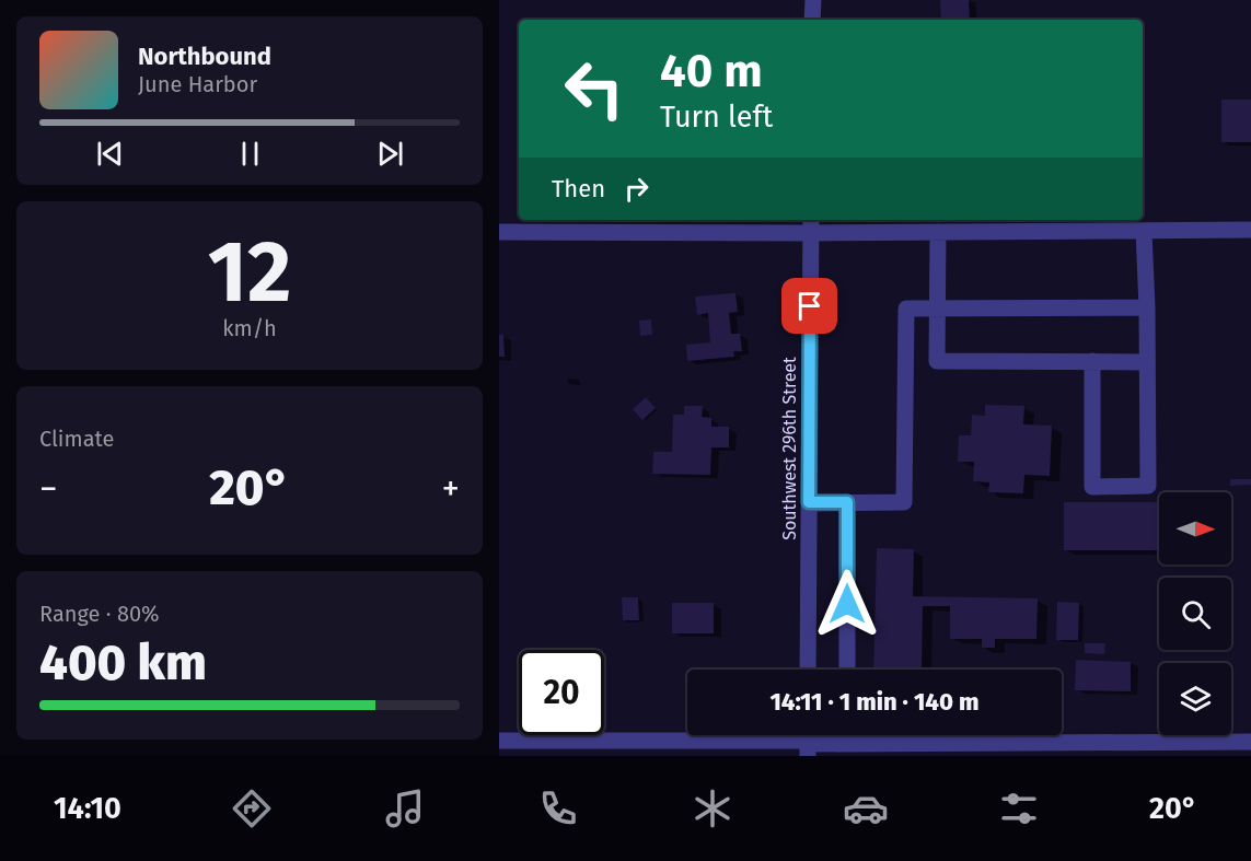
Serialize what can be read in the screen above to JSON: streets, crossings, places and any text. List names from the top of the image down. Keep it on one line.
{"streets":{"street":["Southwest 296th Street"]},"north":"right","page":{"turn":["40 m","Turn left"],"song":["Northbound","June Harbor"],"then":"Then","tile":[["12","km/h"],"Climate",["Range · 80%","400 km"]],"heat":["−","20°","+"],"limit":"20","trip":"14:11 · 1 min · 140 m","tabs":["14:10","20°"]}}
